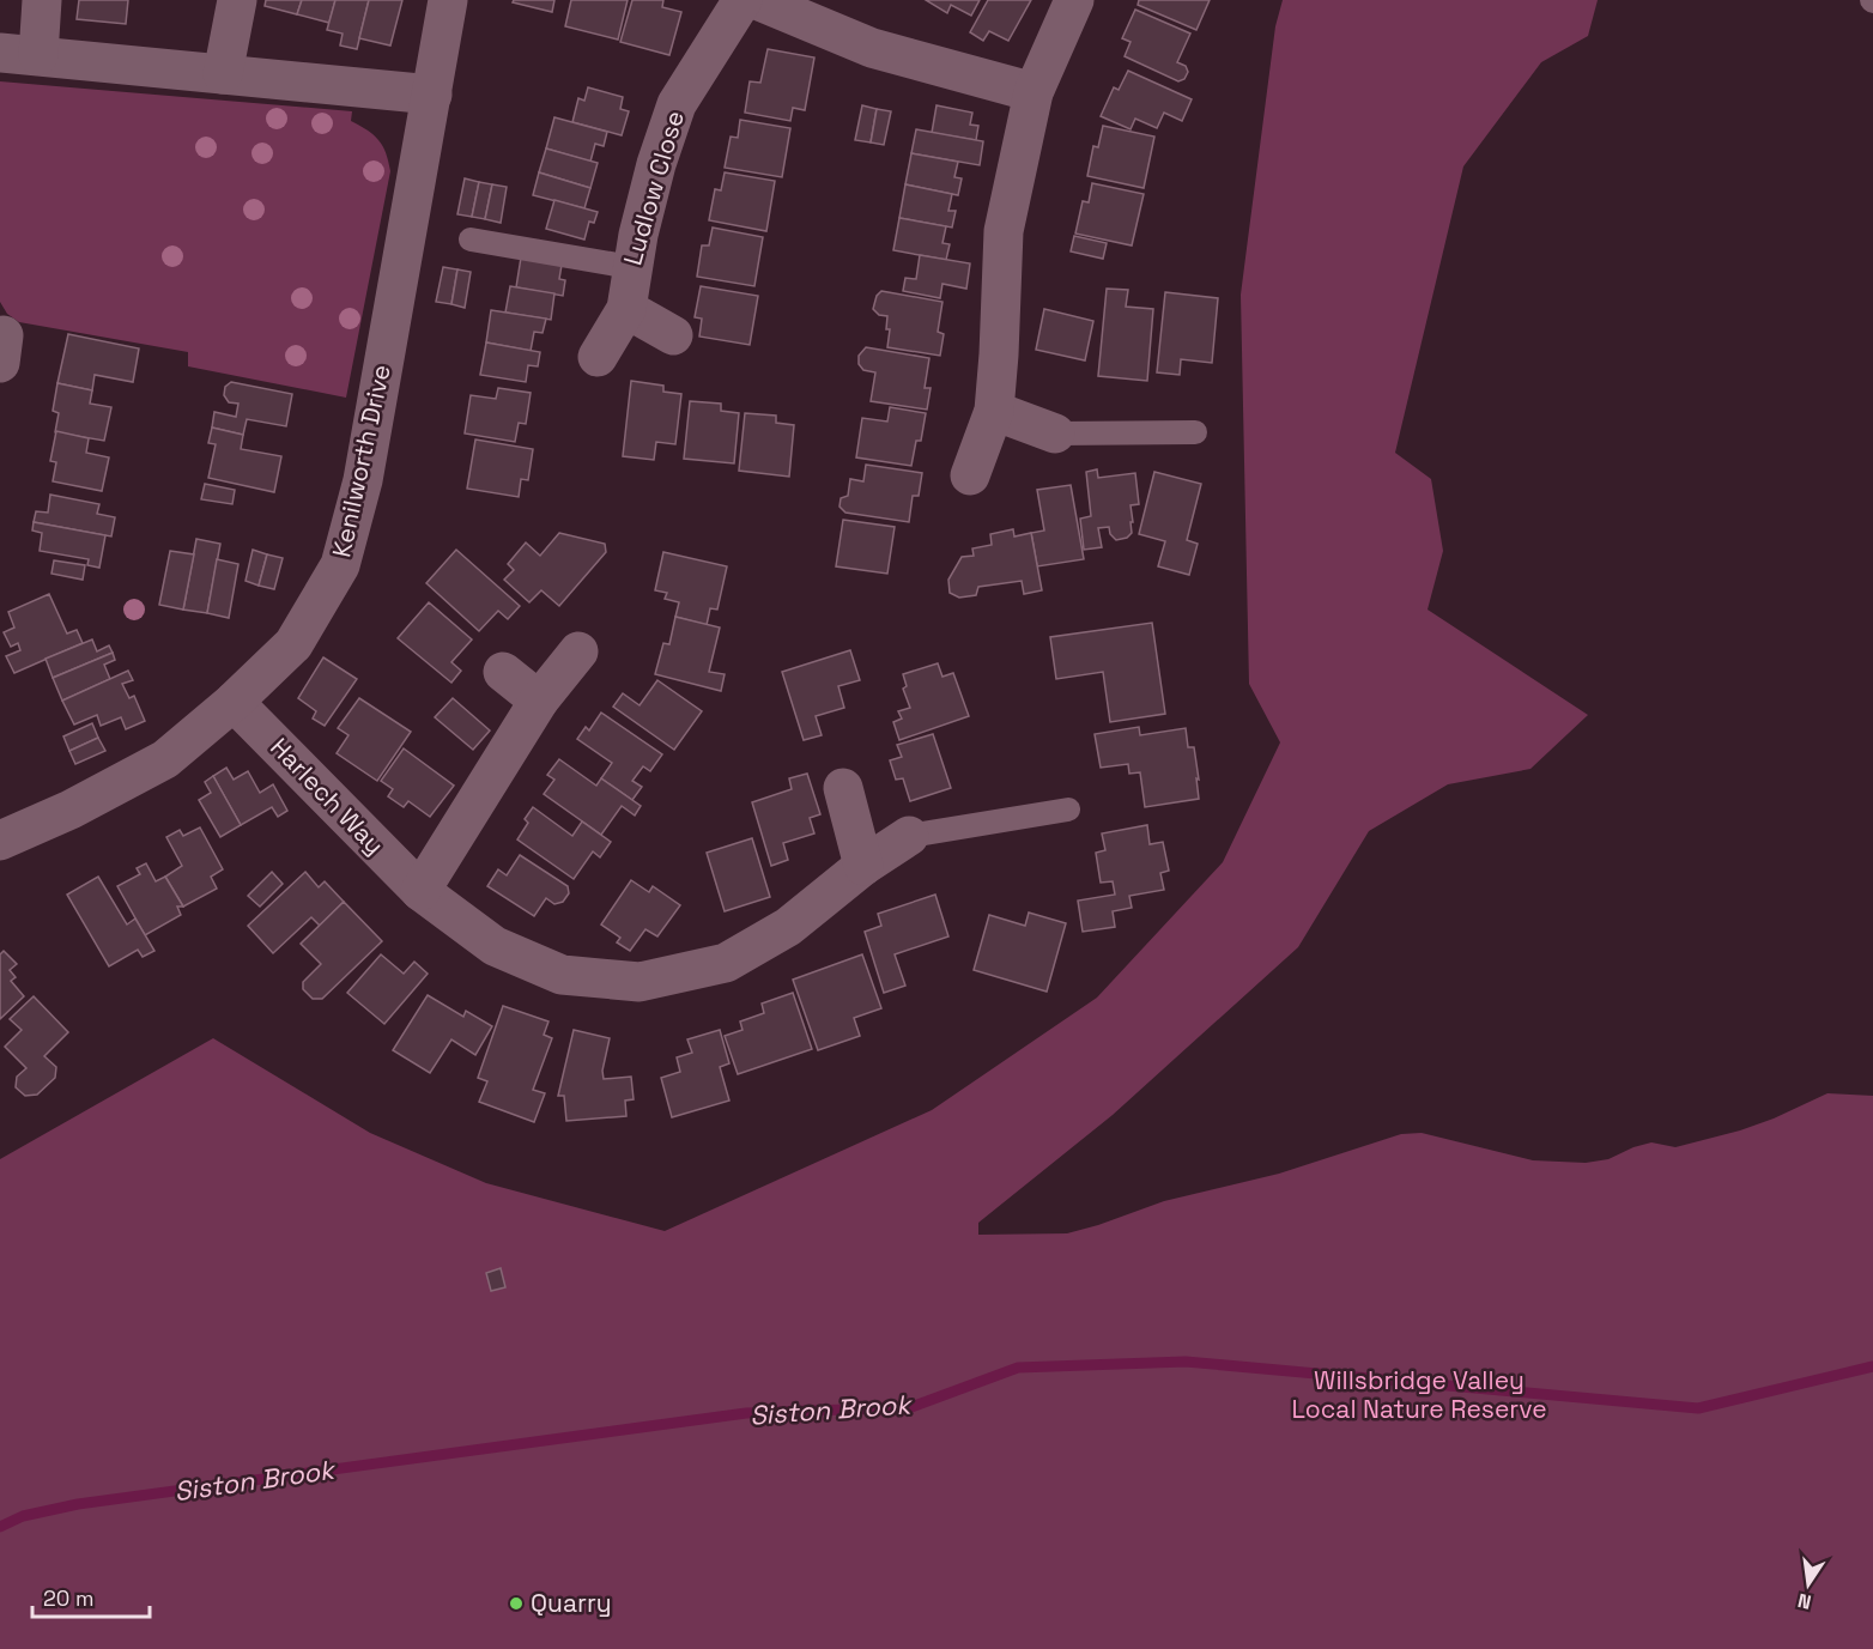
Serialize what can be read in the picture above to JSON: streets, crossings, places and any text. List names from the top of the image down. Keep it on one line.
{"streets":{"street":["Ludlow Close","Kenilworth Drive","Harlech Way"]},"crossings":[["Kenilworth Drive","Harlech Way"]],"water":["Siston Brook"],"parks":["Willsbridge Valley Local Nature Reserve"],"places":["Quarry"],"scale_bar":"20 m","north":"bottom"}
